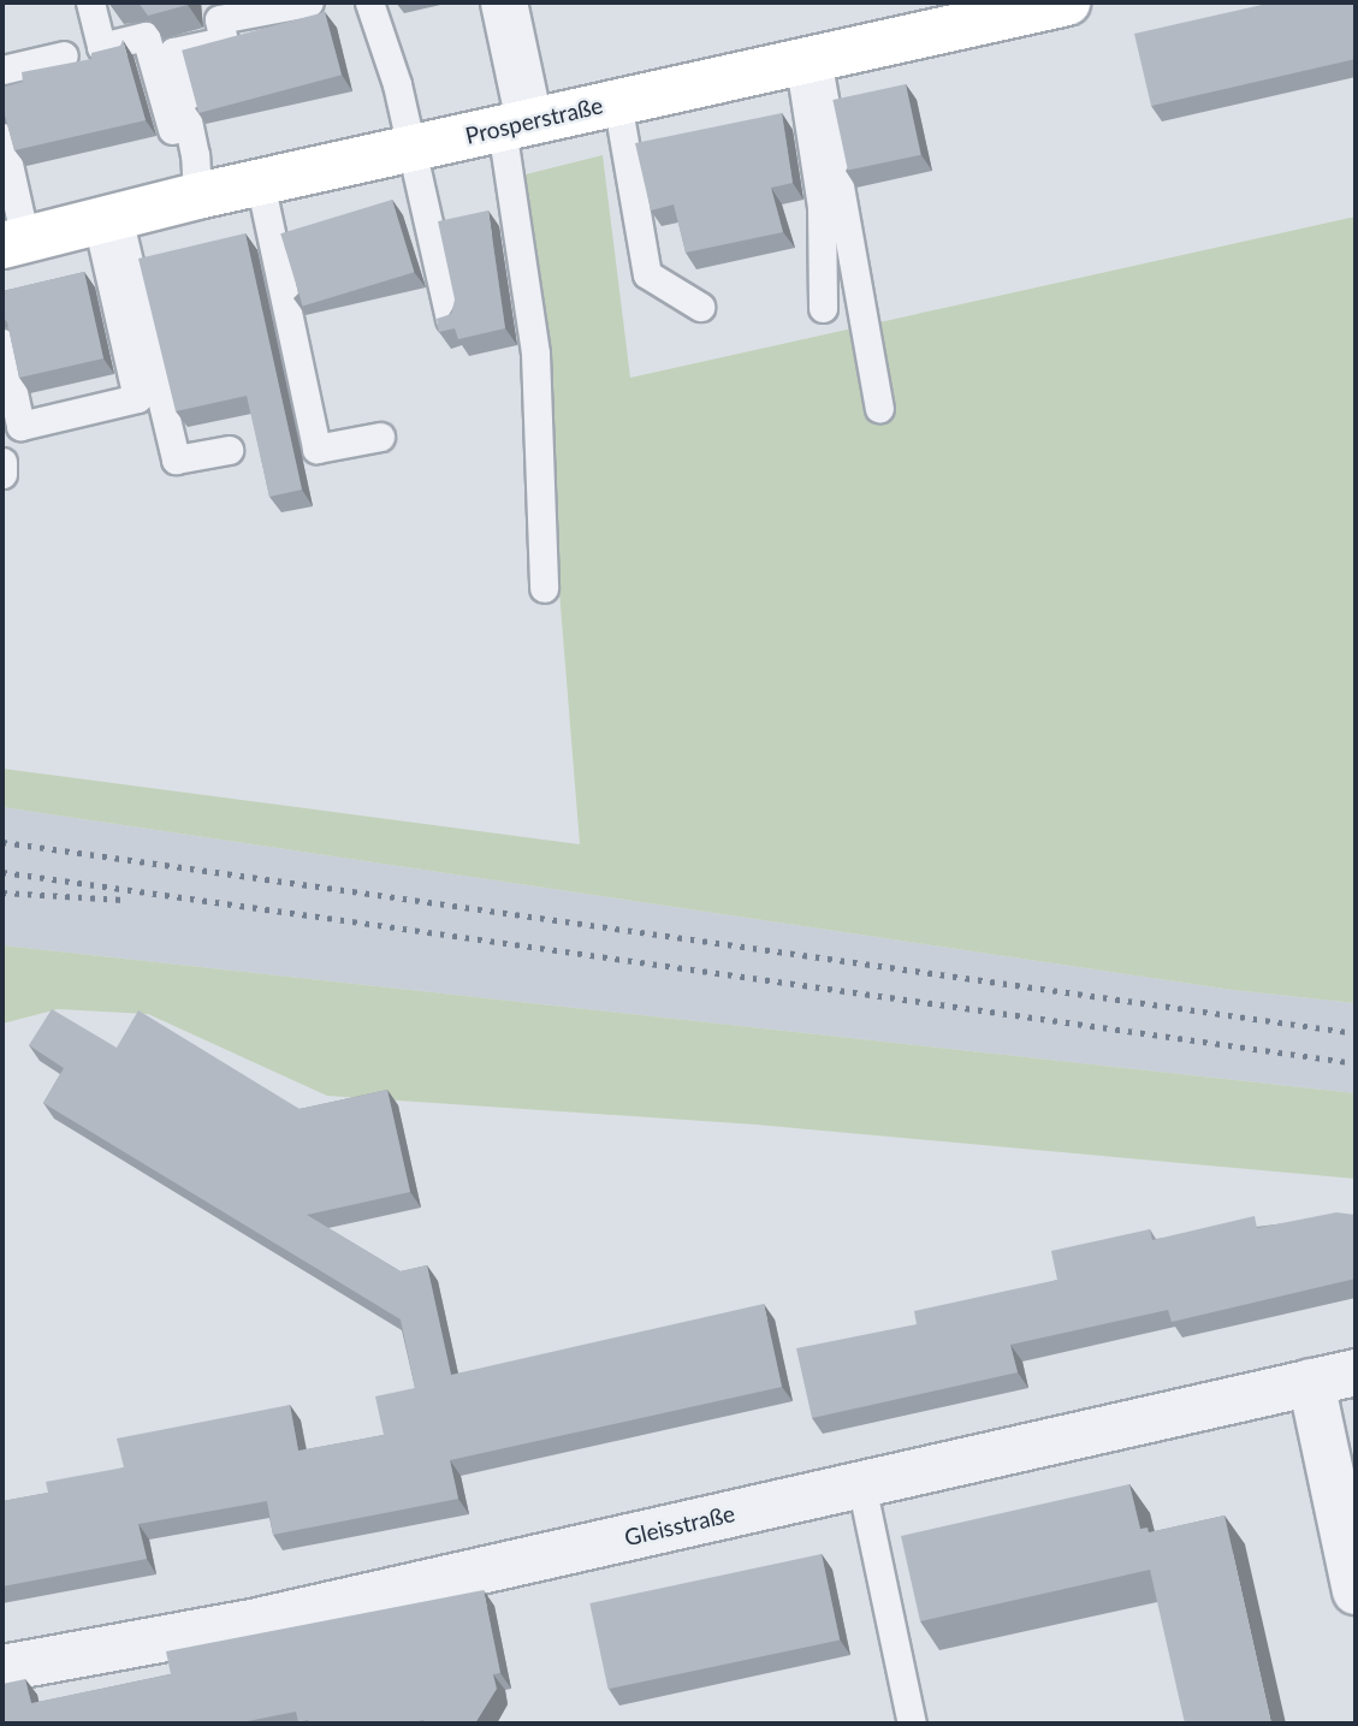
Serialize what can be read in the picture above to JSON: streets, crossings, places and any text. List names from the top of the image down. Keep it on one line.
{"streets":{"main road":["Prosperstraße"],"street":["Gleisstraße"]}}
